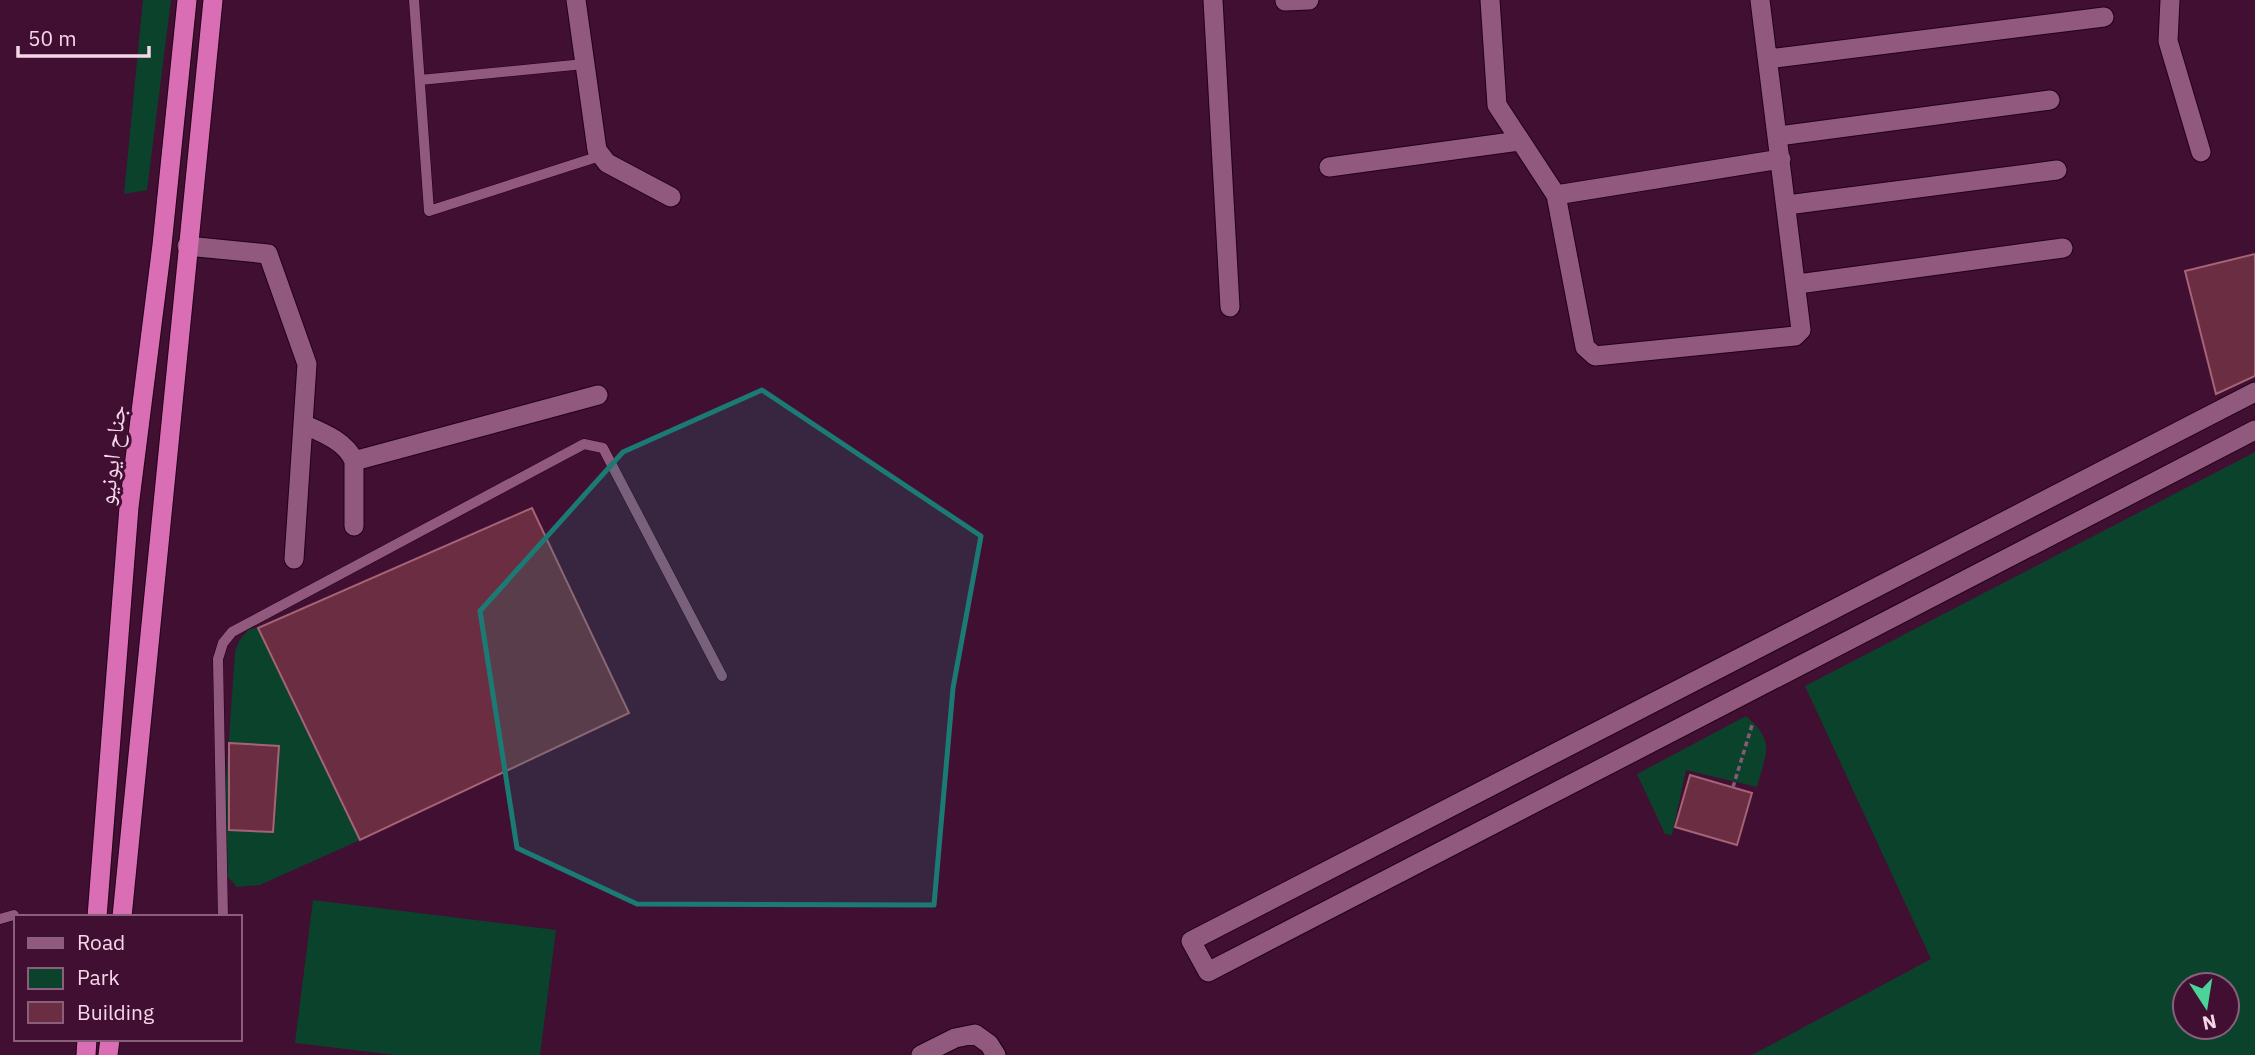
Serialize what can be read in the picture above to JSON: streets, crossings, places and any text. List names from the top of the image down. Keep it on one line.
{"streets":{"highway":["جناح ایونیو"]},"legend":["Road","Park","Building"],"scale_bar":"50 m","north":"bottom"}
